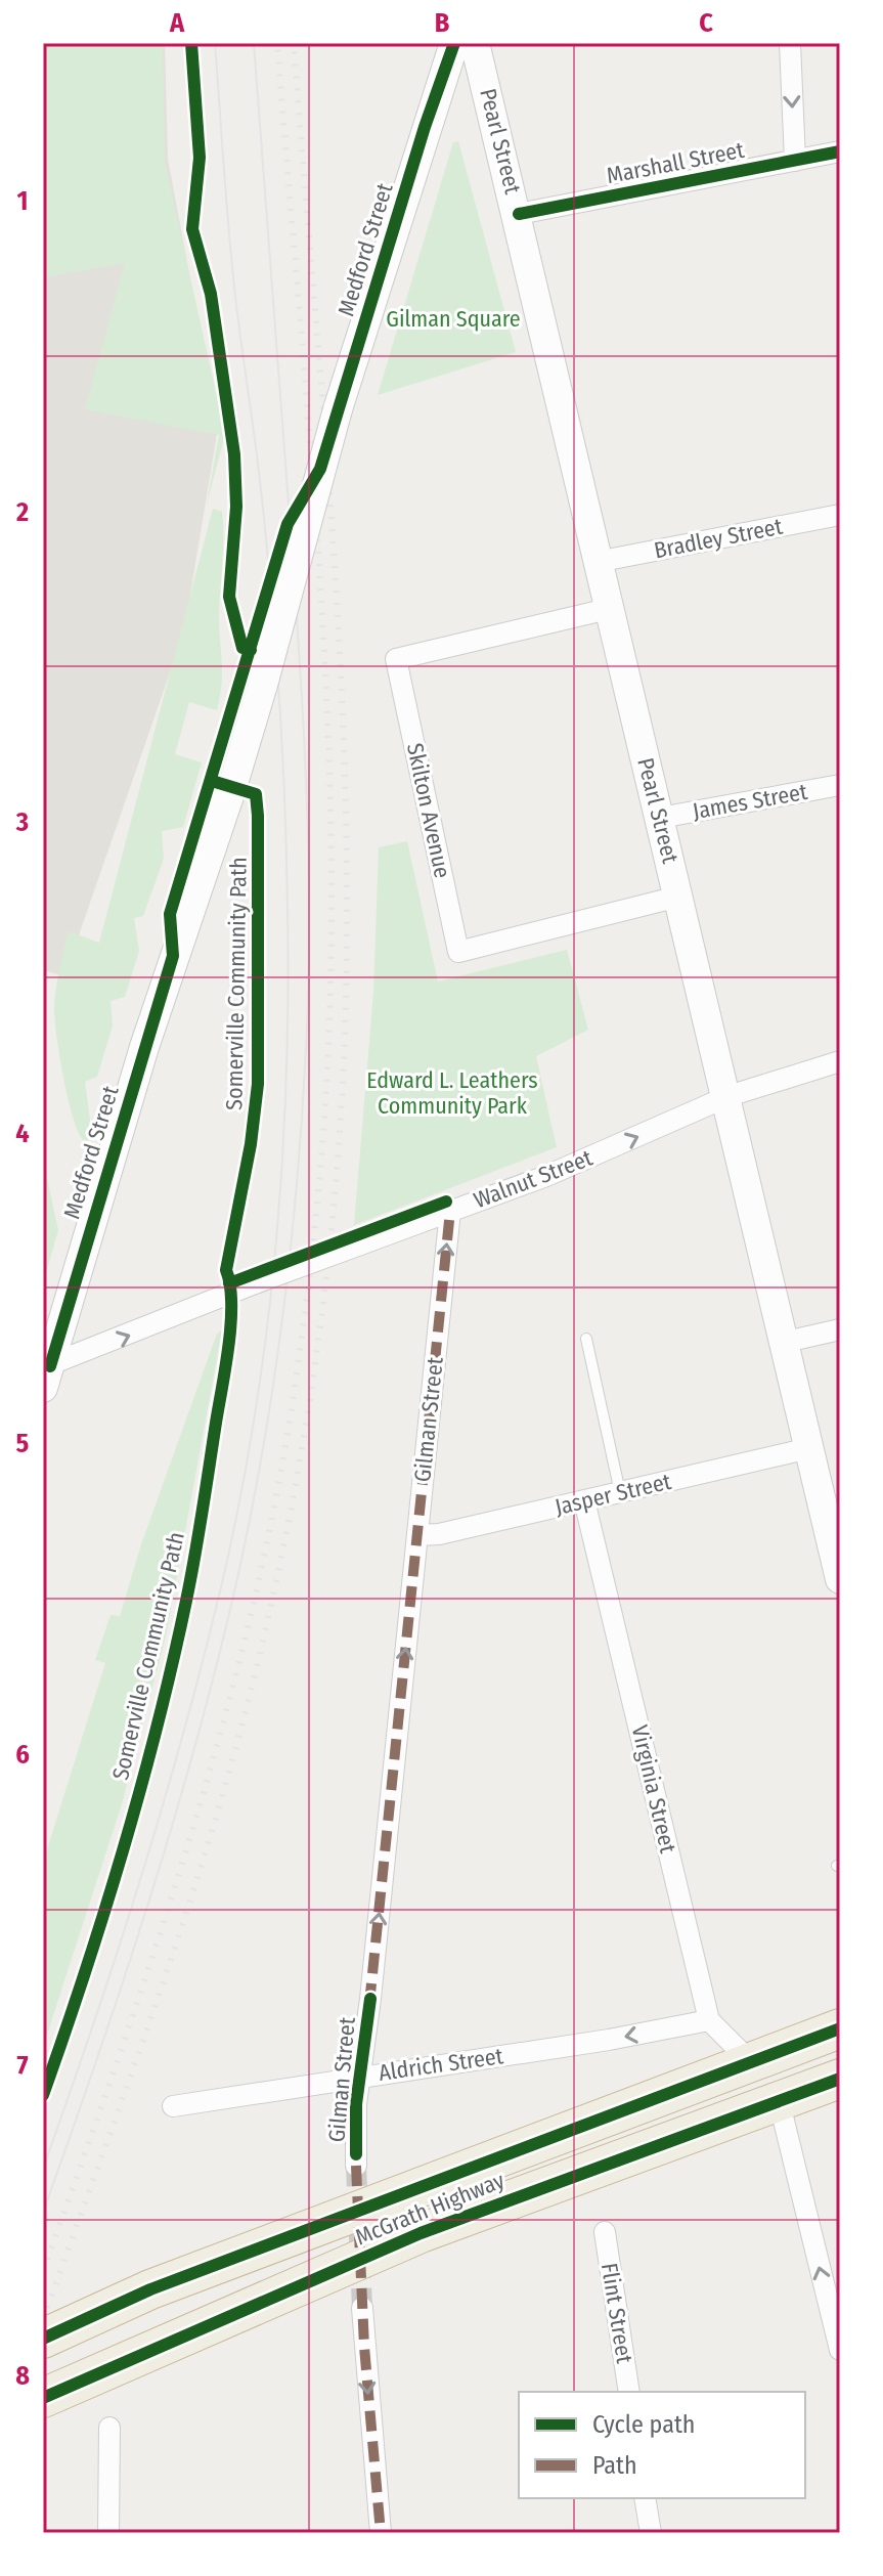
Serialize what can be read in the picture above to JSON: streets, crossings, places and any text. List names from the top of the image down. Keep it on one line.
{"streets":{"highway":["McGrath Highway"],"street":["Pearl Street","Marshall Street","Medford Street","Bradley Street","James Street","Skilton Avenue","Walnut Street","Gilman Street","Jasper Street","Virginia Street","Aldrich Street","Flint Street"],"cycle path":["Somerville Community Path"]},"crossings":[["Pearl Street","Marshall Street"],["Pearl Street","Bradley Street"],["Pearl Street","James Street"],["Pearl Street","Skilton Avenue"],["Pearl Street","Walnut Street"],["Pearl Street","Jasper Street"],["Medford Street","Walnut Street"],["Walnut Street","Gilman Street"],["Gilman Street","Jasper Street"],["Gilman Street","Aldrich Street"],["Jasper Street","Virginia Street"],["Virginia Street","Aldrich Street"]],"one_way":["Walnut Street","Gilman Street","Aldrich Street"],"parks":["Gilman Square","Edward L. Leathers Community Park"],"legend":["Cycle path","Path"],"grid":{"columns":["A","B","C"],"rows":["1","2","3","4","5","6","7","8"]}}
